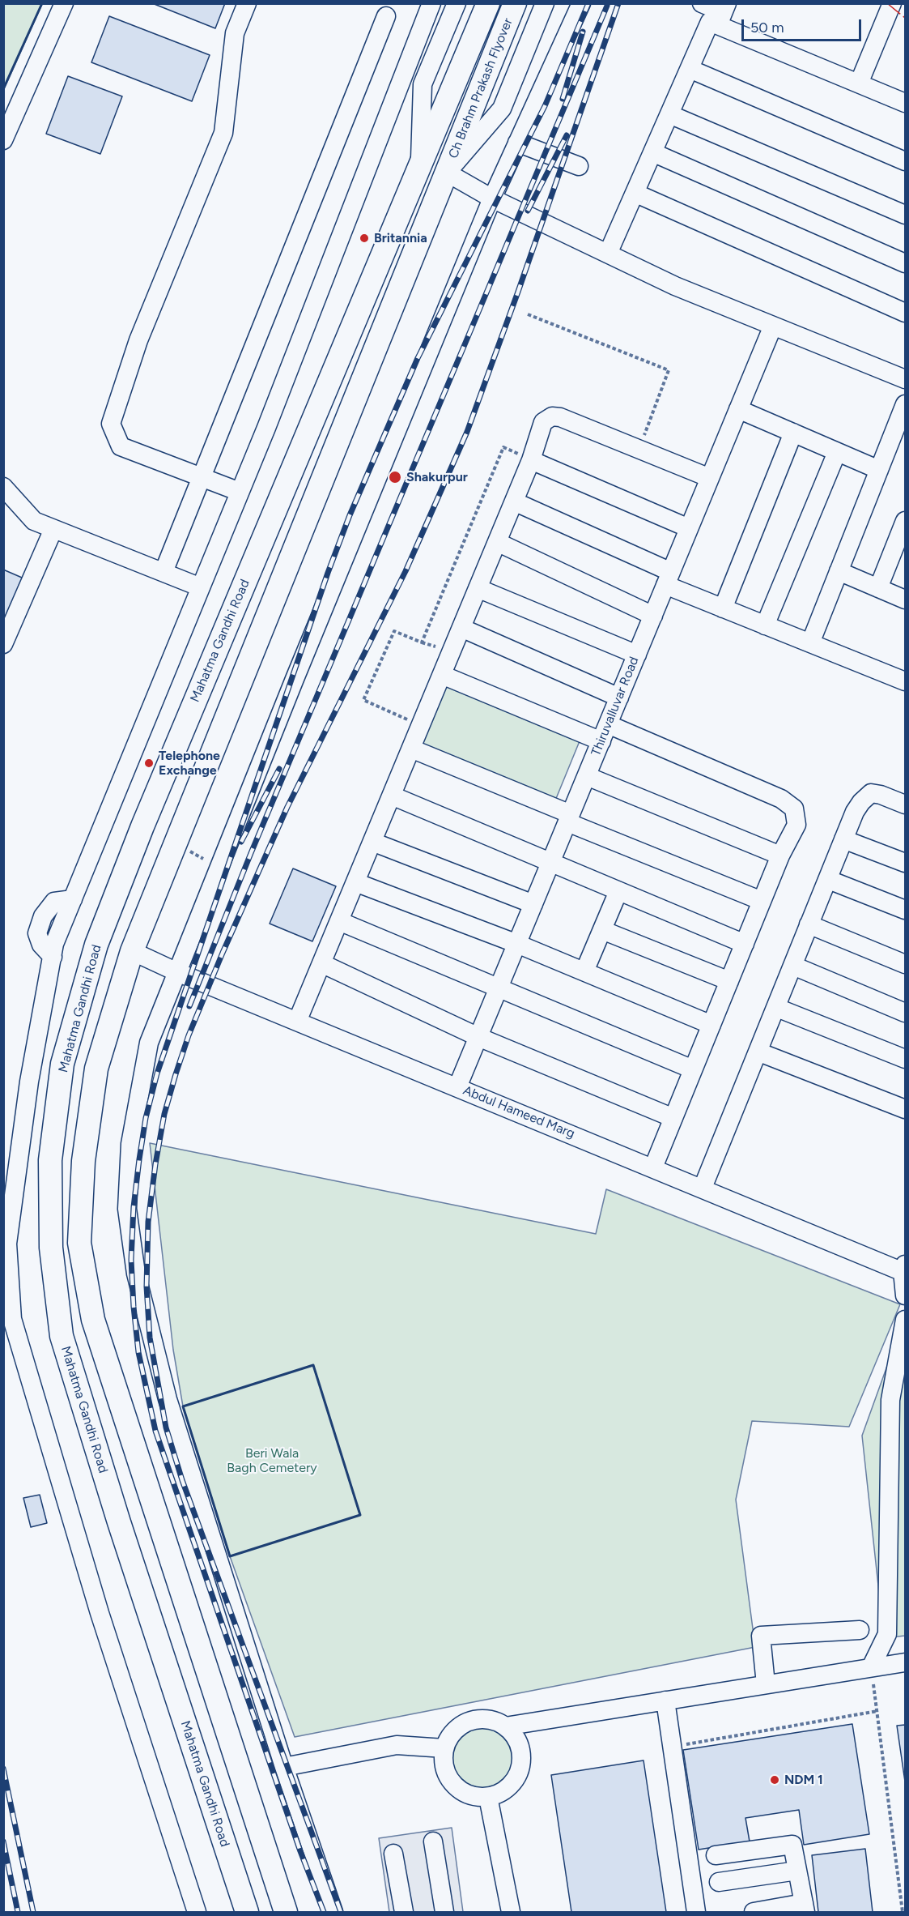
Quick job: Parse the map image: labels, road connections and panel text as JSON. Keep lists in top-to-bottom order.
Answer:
{
  "streets": {
    "main road": ["Ch Brahm Prakash Flyover", "Mahatma Gandhi Road"],
    "street": ["Thiruvalluvar Road", "Abdul Hameed Marg"]
  },
  "crossings": [
    ["Ch Brahm Prakash Flyover", "Mahatma Gandhi Road"],
    ["Thiruvalluvar Road", "Abdul Hameed Marg"]
  ],
  "parks": ["Beri Wala Bagh Cemetery"],
  "places": [
    "Britannia",
    "Shakurpur",
    "Telephone Exchange",
    "NDM 1"
  ],
  "scale_bar": "50 m"
}
